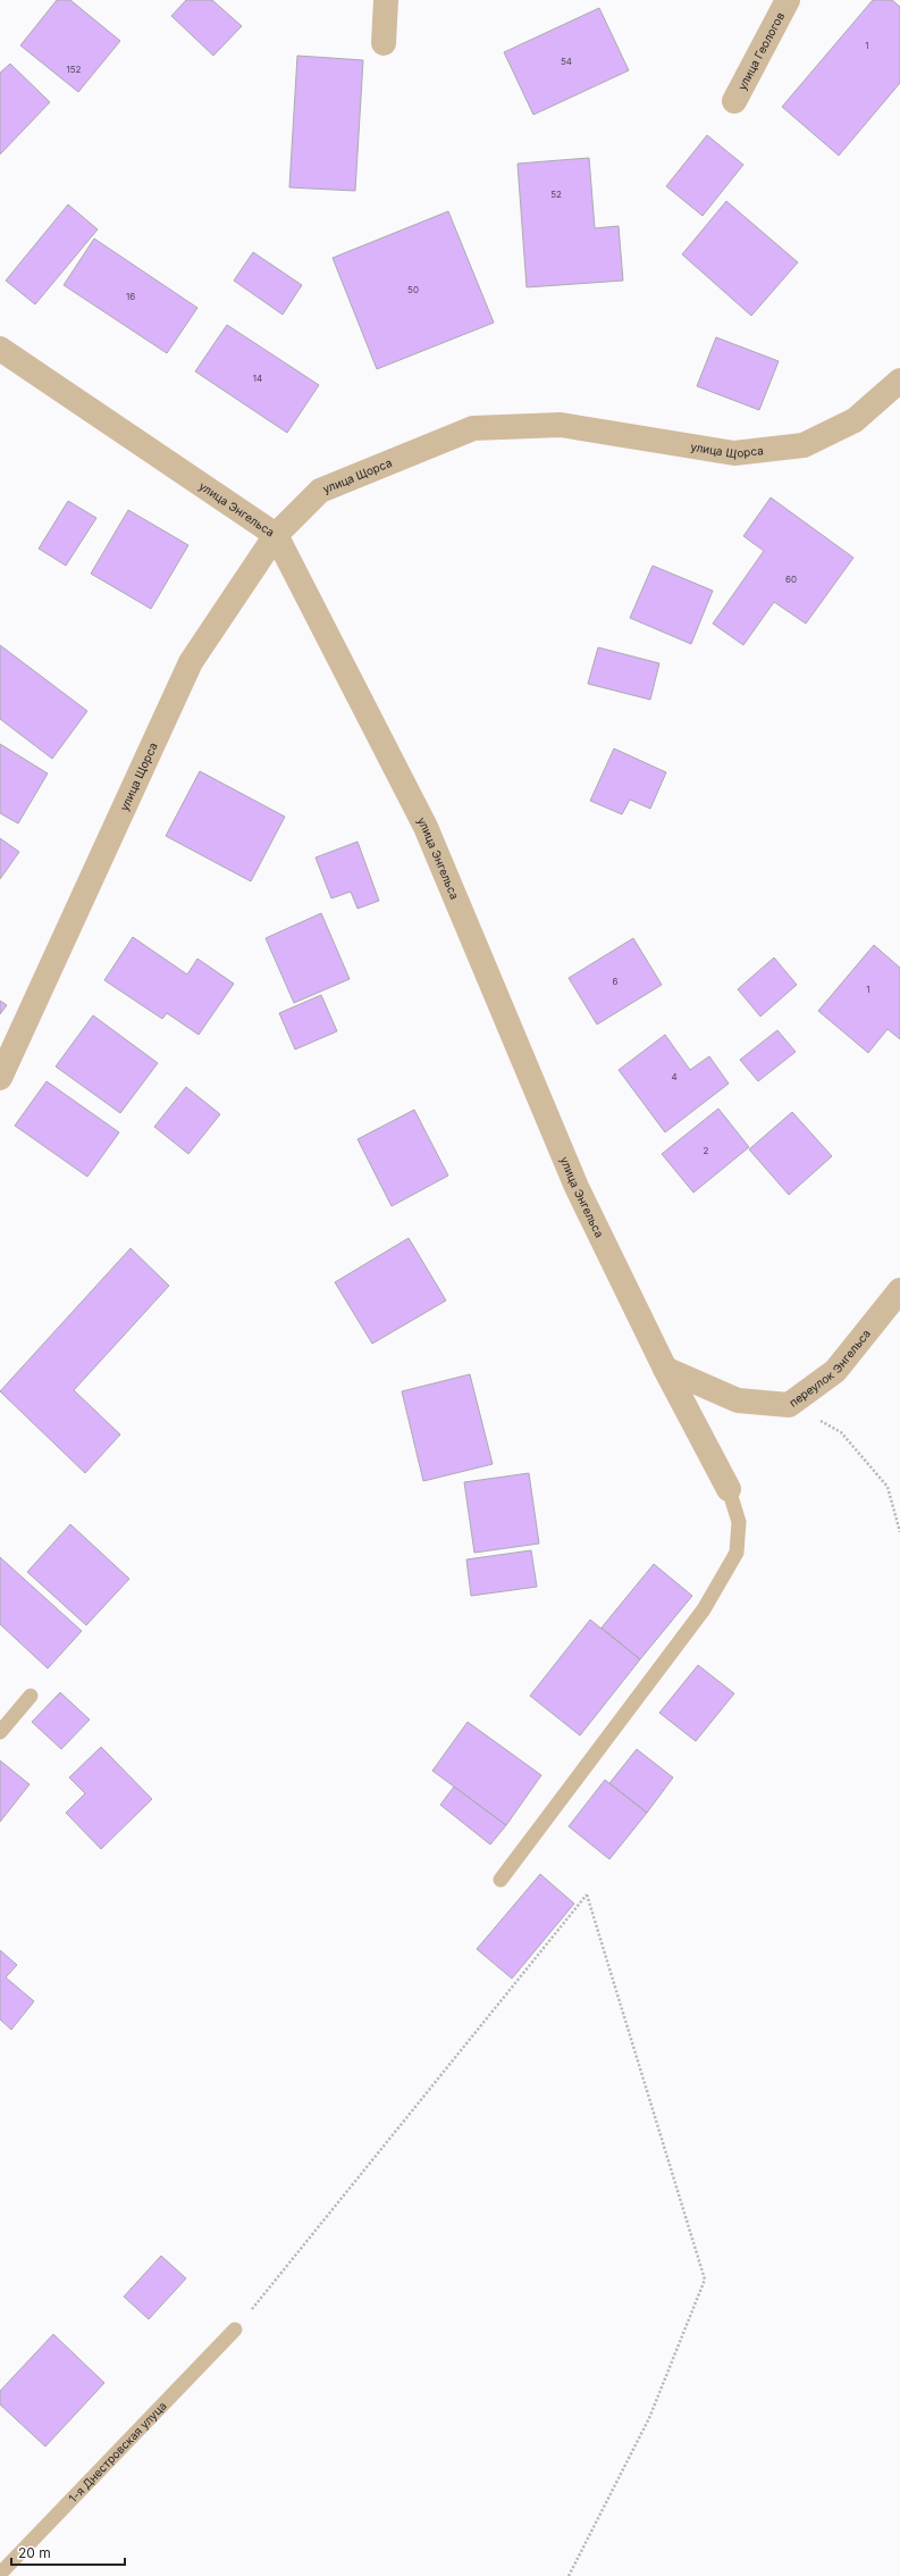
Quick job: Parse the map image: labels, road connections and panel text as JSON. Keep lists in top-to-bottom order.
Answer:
{
  "streets": {
    "street": [
      "улица Геологов",
      "улица Щорса",
      "улица Энгельса",
      "переулок Энгельса"
    ],
    "lane": ["1-я Днестровская улуца"]
  },
  "crossings": [
    ["улица Щорса", "улица Энгельса"],
    ["улица Энгельса", "переулок Энгельса"]
  ],
  "house_numbers": [
    "1",
    "54",
    "152",
    "52",
    "50",
    "16",
    "14",
    "60",
    "6",
    "1",
    "4",
    "2"
  ],
  "scale_bar": "20 m"
}
